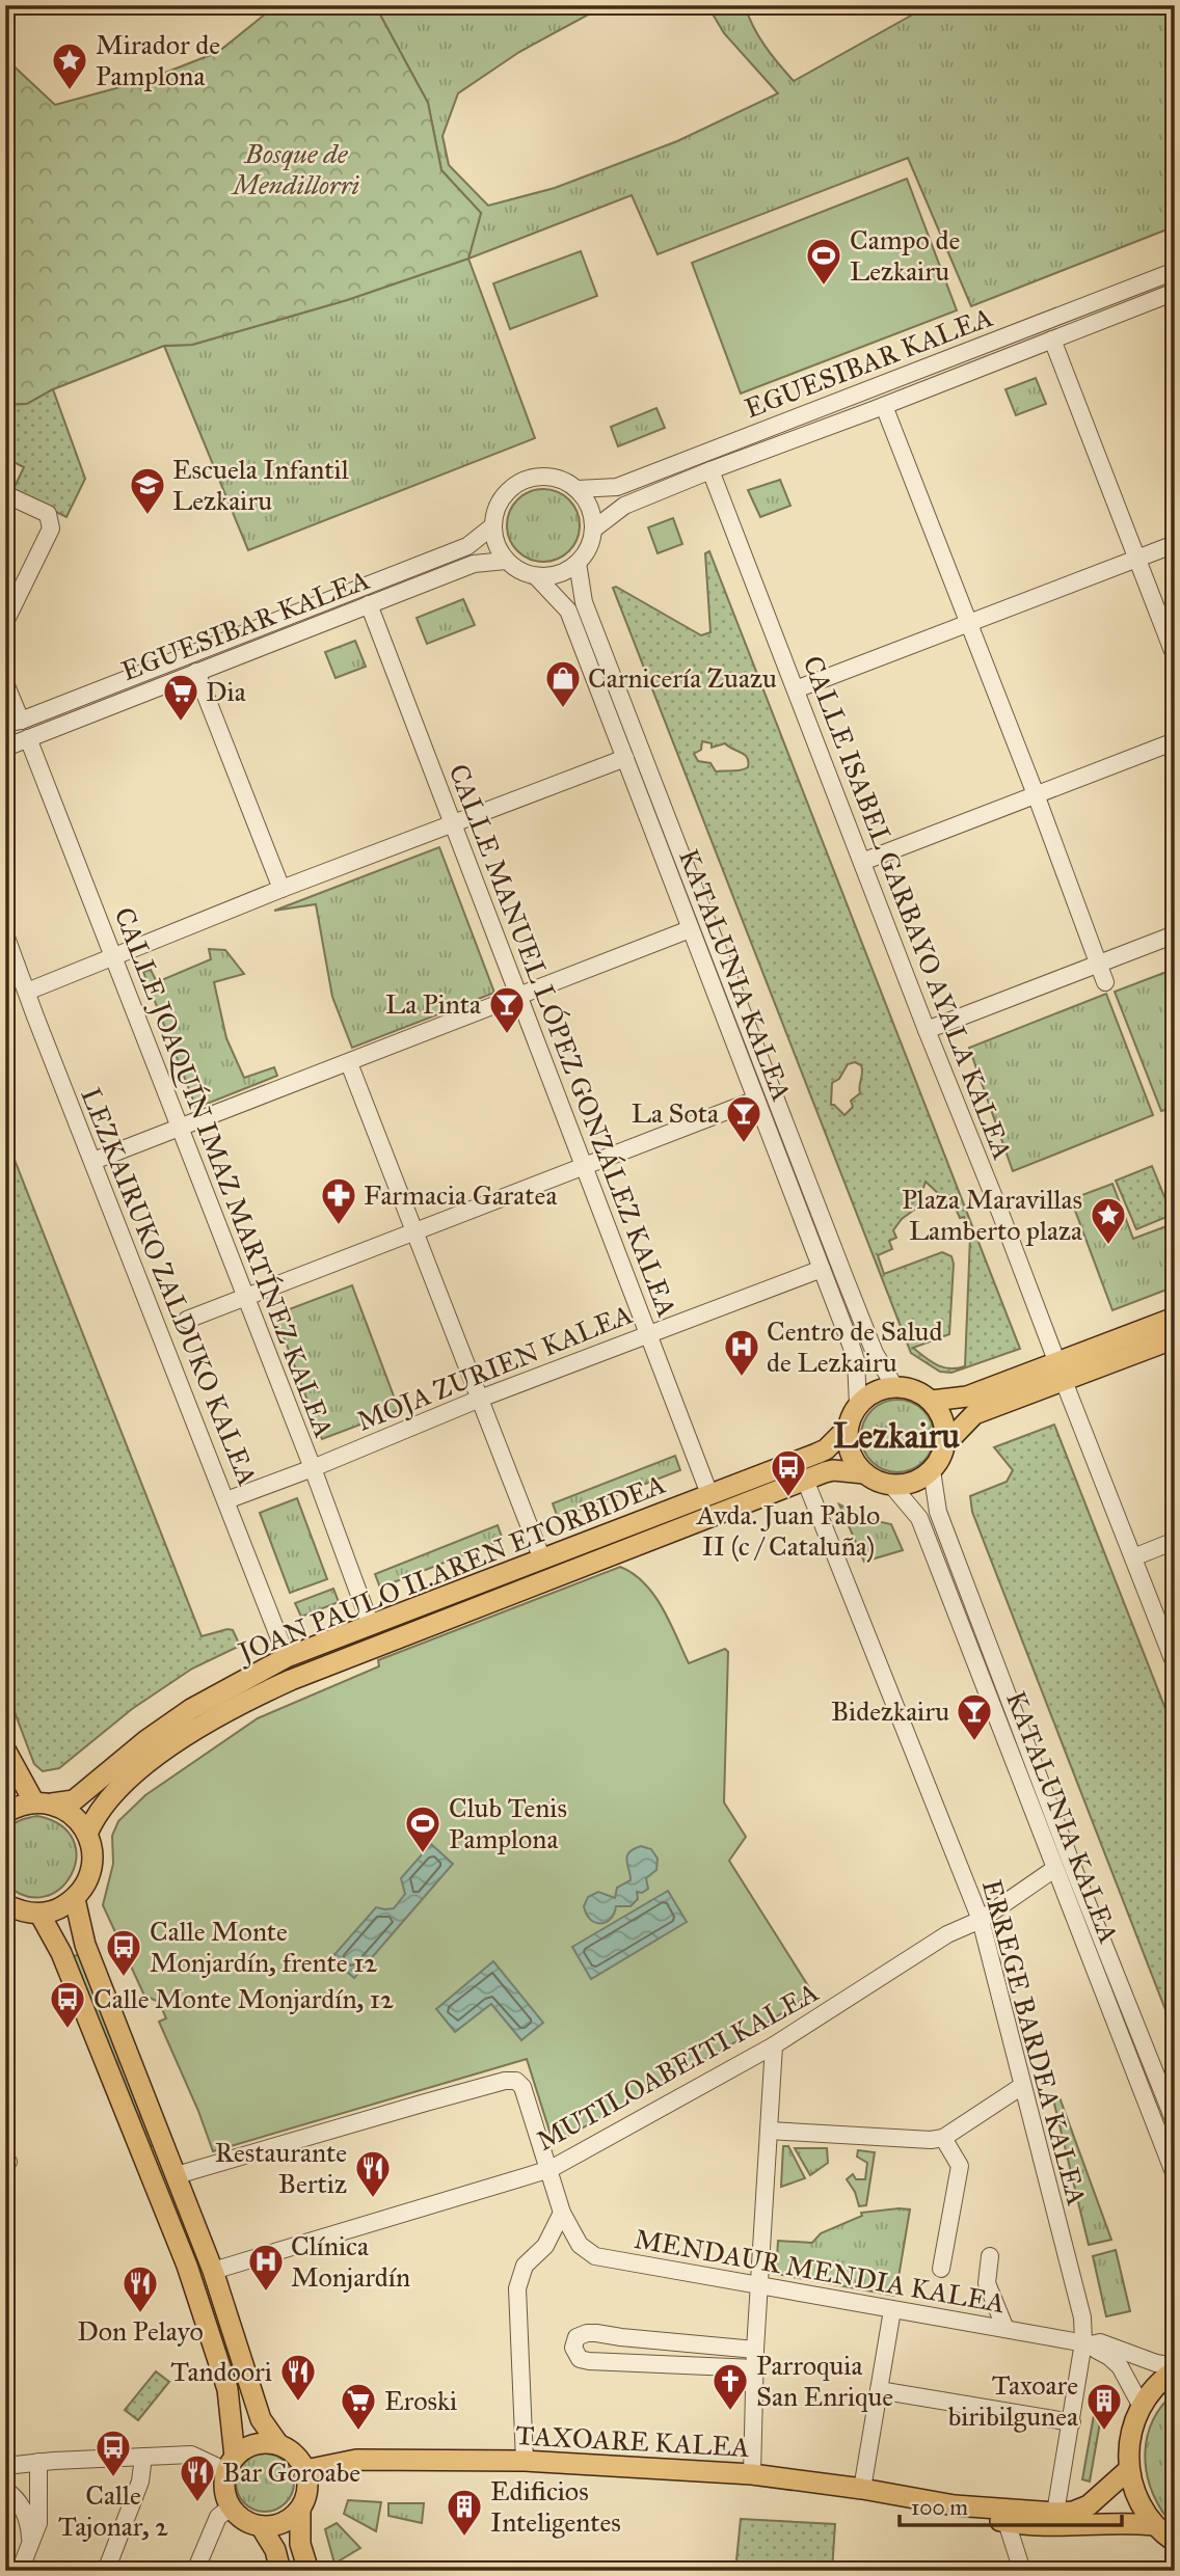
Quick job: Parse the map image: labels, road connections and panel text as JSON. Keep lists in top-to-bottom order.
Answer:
{
  "streets": {
    "main road": ["JOAN PAULO II.AREN ETORBIDEA", "TAXOARE KALEA"],
    "street": [
      "EGUESIBAR KALEA",
      "CALLE ISABEL GARBAYO AYALA KALEA",
      "KATALUNIA KALEA",
      "CALLE MANUEL LÓPEZ GONZÁLEZ KALEA",
      "CALLE JOAQUÍN IMAZ MARTÍNEZ KALEA",
      "LEZKAIRUKO ZALDUKO KALEA",
      "MOJA ZURIEN KALEA",
      "ERREGE BARDEA KALEA",
      "MUTILOABEITI KALEA",
      "MENDAUR MENDIA KALEA"
    ]
  },
  "crossings": [
    ["EGUESIBAR KALEA", "CALLE ISABEL GARBAYO AYALA KALEA"],
    ["EGUESIBAR KALEA", "KATALUNIA KALEA"],
    ["EGUESIBAR KALEA", "CALLE MANUEL LÓPEZ GONZÁLEZ KALEA"],
    ["EGUESIBAR KALEA", "CALLE JOAQUÍN IMAZ MARTÍNEZ KALEA"],
    ["KATALUNIA KALEA", "MOJA ZURIEN KALEA"],
    ["KATALUNIA KALEA", "JOAN PAULO II.AREN ETORBIDEA"],
    ["KATALUNIA KALEA", "MUTILOABEITI KALEA"],
    ["CALLE MANUEL LÓPEZ GONZÁLEZ KALEA", "MOJA ZURIEN KALEA"],
    ["CALLE MANUEL LÓPEZ GONZÁLEZ KALEA", "JOAN PAULO II.AREN ETORBIDEA"],
    ["CALLE JOAQUÍN IMAZ MARTÍNEZ KALEA", "MOJA ZURIEN KALEA"],
    ["CALLE JOAQUÍN IMAZ MARTÍNEZ KALEA", "JOAN PAULO II.AREN ETORBIDEA"],
    ["LEZKAIRUKO ZALDUKO KALEA", "MOJA ZURIEN KALEA"],
    ["LEZKAIRUKO ZALDUKO KALEA", "JOAN PAULO II.AREN ETORBIDEA"],
    ["JOAN PAULO II.AREN ETORBIDEA", "ERREGE BARDEA KALEA"],
    ["ERREGE BARDEA KALEA", "MUTILOABEITI KALEA"],
    ["ERREGE BARDEA KALEA", "MENDAUR MENDIA KALEA"],
    ["ERREGE BARDEA KALEA", "TAXOARE KALEA"]
  ],
  "districts": ["Lezkairu"],
  "parks": ["Bosque de Mendillorri"],
  "places": {
    "place": ["Mirador de Pamplona", "Plaza Maravillas Lamberto plaza"],
    "sports": ["Campo de Lezkairu", "Club Tenis Pamplona"],
    "school or university": ["Escuela Infantil Lezkairu"],
    "shop": ["Carnicería Zuazu"],
    "supermarket": ["Dia", "Eroski"],
    "bar": ["La Pinta", "La Sota", "Bidezkairu"],
    "pharmacy": ["Farmacia Garatea"],
    "hospital": ["Centro de Salud de Lezkairu", "Clínica Monjardín"],
    "bus stop": [
      "Avda. Juan Pablo II (c / Cataluña)",
      "Calle Monte Monjardín, frente 12",
      "Calle Monte Monjardín, 12",
      "Calle Tajonar, 2"
    ],
    "restaurant": [
      "Restaurante Bertiz",
      "Don Pelayo",
      "Tandoori",
      "Bar Goroabe"
    ],
    "church": ["Parroquia San Enrique"],
    "building": ["Taxoare biribilgunea", "Edificios Inteligentes"]
  },
  "scale_bar": "100 m"
}
